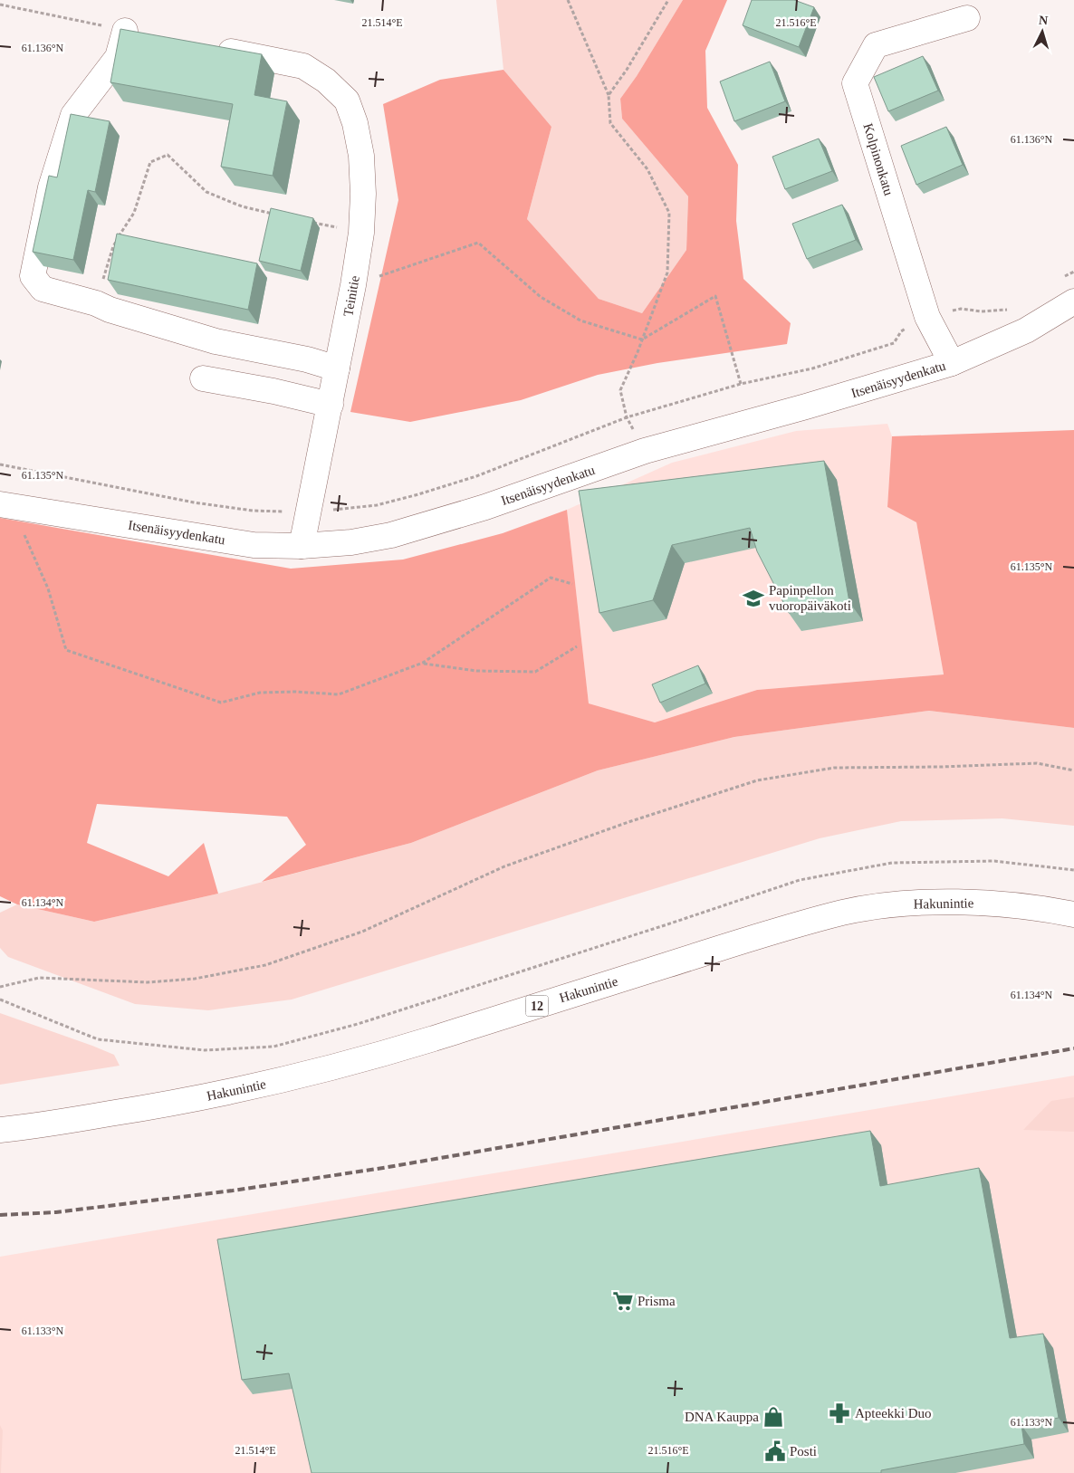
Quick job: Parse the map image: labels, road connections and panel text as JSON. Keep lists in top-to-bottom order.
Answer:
{
  "streets": {
    "main road": [
      "Kolpinonkatu",
      "Teinitie",
      "Itsenäisyydenkatu",
      "Hakunintie",
      "12"
    ]
  },
  "crossings": [
    ["Kolpinonkatu", "Itsenäisyydenkatu"],
    ["Teinitie", "Itsenäisyydenkatu"]
  ],
  "places": {
    "school or university": ["Papinpellon vuoropäiväkoti"],
    "supermarket": ["Prisma"],
    "pharmacy": ["Apteekki Duo"],
    "shop": ["DNA Kauppa"],
    "public building": ["Posti"]
  },
  "north": "top",
  "coordinates": [
    "21.514°E",
    "21.516°E",
    "61.136°N",
    "61.135°N",
    "61.134°N",
    "61.133°N"
  ]
}
